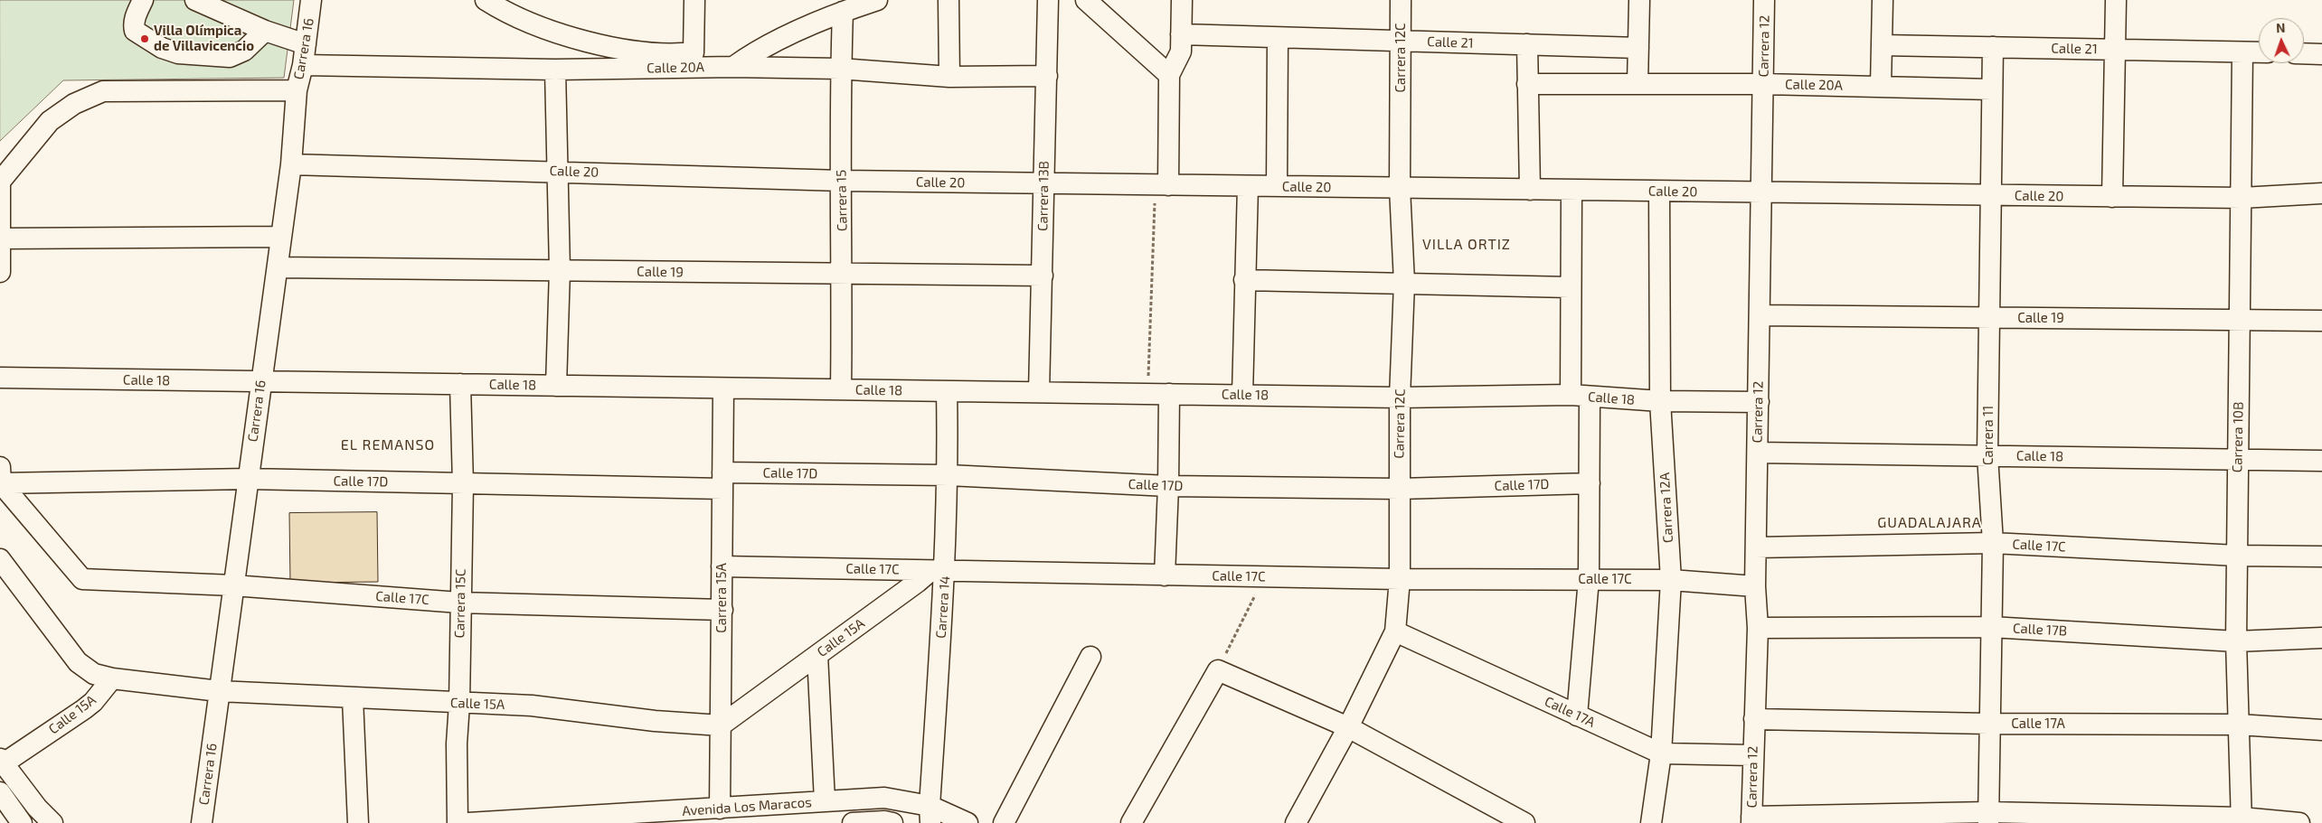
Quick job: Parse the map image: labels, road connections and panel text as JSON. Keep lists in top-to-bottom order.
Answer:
{
  "streets": {
    "street": [
      "Calle 21",
      "Carrera 12",
      "Carrera 16",
      "Carrera 12C",
      "Calle 20A",
      "Calle 20",
      "Carrera 13B",
      "Carrera 15",
      "Calle 19",
      "Calle 18",
      "Carrera 11",
      "Carrera 10B",
      "Calle 17D",
      "Carrera 12A",
      "Calle 17C",
      "Carrera 15A",
      "Carrera 15C",
      "Carrera 14",
      "Calle 17B",
      "Calle 15A",
      "Calle 17A",
      "Avenida Los Maracos"
    ]
  },
  "crossings": [
    ["Calle 21", "Carrera 12C"],
    ["Calle 21", "Carrera 11"],
    ["Calle 21", "Carrera 10B"],
    ["Carrera 12", "Calle 20A"],
    ["Carrera 12", "Calle 20"],
    ["Carrera 12", "Calle 19"],
    ["Carrera 12", "Calle 18"],
    ["Carrera 12", "Calle 17C"],
    ["Carrera 12", "Calle 17B"],
    ["Carrera 12", "Calle 17A"],
    ["Carrera 16", "Calle 20A"],
    ["Carrera 16", "Calle 20"],
    ["Carrera 16", "Calle 19"],
    ["Carrera 16", "Calle 18"],
    ["Carrera 16", "Calle 17D"],
    ["Carrera 16", "Calle 17C"],
    ["Carrera 16", "Calle 15A"],
    ["Carrera 12C", "Calle 20"],
    ["Carrera 12C", "Calle 18"],
    ["Carrera 12C", "Calle 17D"],
    ["Carrera 12C", "Calle 17C"],
    ["Carrera 12C", "Calle 17A"],
    ["Calle 20A", "Carrera 13B"],
    ["Calle 20A", "Carrera 15"],
    ["Calle 20A", "Carrera 11"],
    ["Calle 20", "Carrera 13B"],
    ["Calle 20", "Carrera 15"],
    ["Calle 20", "Carrera 11"],
    ["Calle 20", "Carrera 10B"],
    ["Calle 20", "Carrera 12A"],
    ["Carrera 13B", "Calle 19"],
    ["Carrera 13B", "Calle 18"],
    ["Carrera 15", "Calle 19"],
    ["Carrera 15", "Calle 18"],
    ["Calle 19", "Carrera 11"],
    ["Calle 19", "Carrera 10B"],
    ["Calle 18", "Carrera 11"],
    ["Calle 18", "Carrera 10B"],
    ["Calle 18", "Carrera 12A"],
    ["Calle 18", "Carrera 15A"],
    ["Calle 18", "Carrera 15C"],
    ["Calle 18", "Carrera 14"],
    ["Carrera 11", "Calle 17C"],
    ["Carrera 11", "Calle 17B"],
    ["Carrera 11", "Calle 17A"],
    ["Carrera 10B", "Calle 17C"],
    ["Carrera 10B", "Calle 17B"],
    ["Carrera 10B", "Calle 17A"],
    ["Calle 17D", "Calle 17C"],
    ["Calle 17D", "Carrera 15A"],
    ["Calle 17D", "Carrera 15C"],
    ["Calle 17D", "Carrera 14"],
    ["Carrera 12A", "Calle 17C"],
    ["Carrera 12A", "Calle 17A"],
    ["Calle 17C", "Carrera 15A"],
    ["Calle 17C", "Carrera 15C"],
    ["Calle 17C", "Carrera 14"],
    ["Calle 17C", "Calle 15A"],
    ["Carrera 15A", "Calle 15A"],
    ["Carrera 15A", "Avenida Los Maracos"],
    ["Carrera 15C", "Calle 15A"],
    ["Carrera 14", "Calle 15A"],
    ["Carrera 14", "Avenida Los Maracos"]
  ],
  "districts": ["VILLA ORTIZ", "EL REMANSO", "GUADALAJARA"],
  "places": ["Villa Olímpica de Villavicencio"],
  "north": "top"
}
